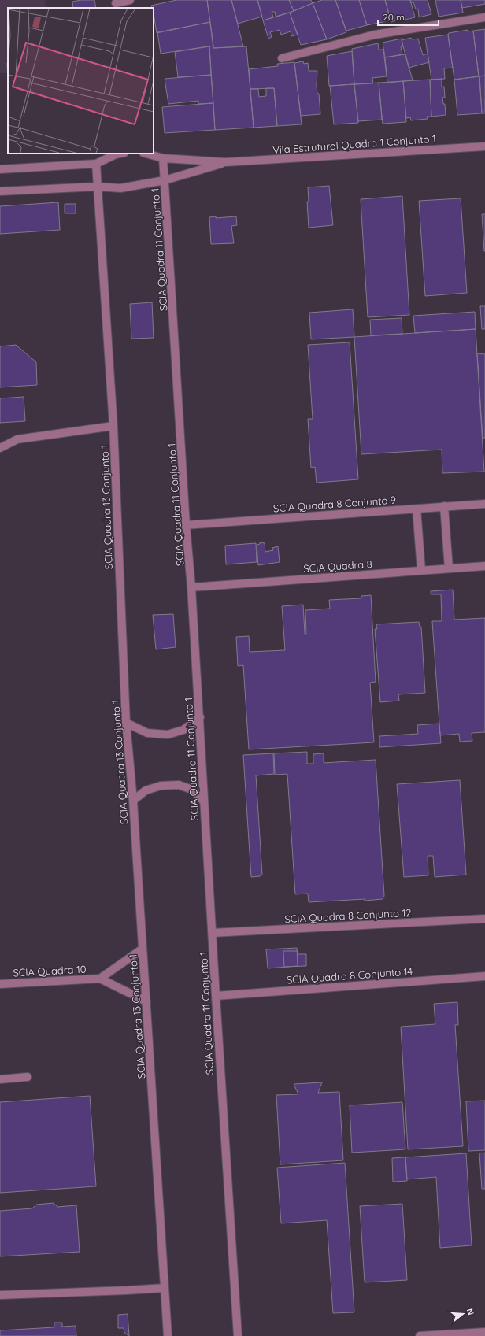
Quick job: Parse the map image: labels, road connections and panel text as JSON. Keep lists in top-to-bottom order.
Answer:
{
  "streets": {
    "street": [
      "Vila Estrutural Quadra 1 Conjunto 1",
      "SCIA Quadra 11 Conjunto 1",
      "SCIA Quadra 8 Conjunto 9",
      "SCIA Quadra 13 Conjunto 1",
      "SCIA Quadra 8",
      "SCIA Quadra 8 Conjunto 12",
      "SCIA Quadra 10",
      "SCIA Quadra 8 Conjunto 14"
    ]
  },
  "crossings": [
    ["SCIA Quadra 11 Conjunto 1", "SCIA Quadra 8 Conjunto 9"],
    ["SCIA Quadra 11 Conjunto 1", "SCIA Quadra 8"],
    ["SCIA Quadra 11 Conjunto 1", "SCIA Quadra 8 Conjunto 12"],
    ["SCIA Quadra 11 Conjunto 1", "SCIA Quadra 8 Conjunto 14"],
    ["SCIA Quadra 13 Conjunto 1", "SCIA Quadra 10"]
  ],
  "scale_bar": "20 m",
  "north": "right"
}
